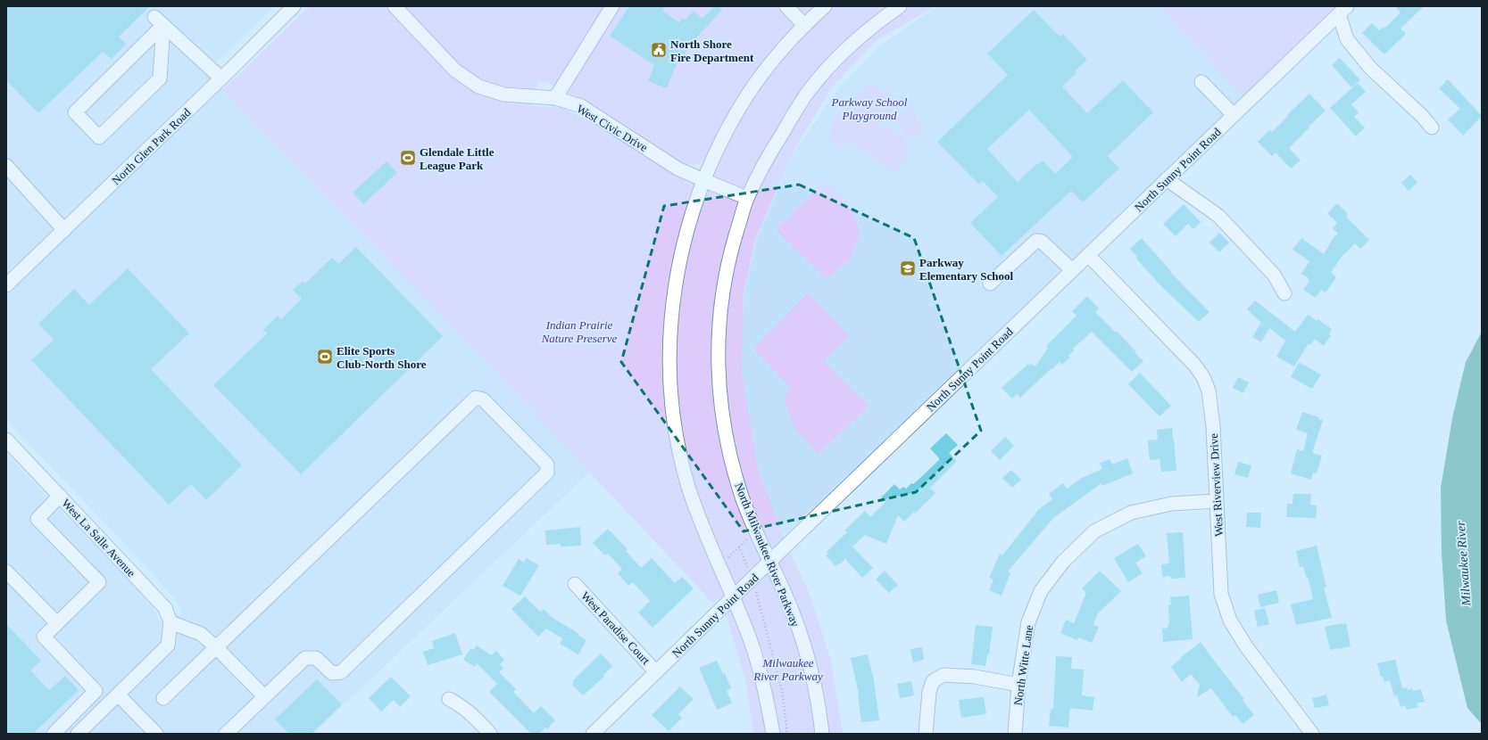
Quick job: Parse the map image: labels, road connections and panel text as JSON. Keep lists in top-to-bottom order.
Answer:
{
  "streets": {
    "street": [
      "West Civic Drive",
      "North Glen Park Road",
      "North Sunny Point Road",
      "West Riverview Drive",
      "West La Salle Avenue",
      "North Milwaukee River Parkway",
      "West Paradise Court",
      "North Witte Lane"
    ]
  },
  "crossings": [
    ["West Civic Drive", "North Milwaukee River Parkway"],
    ["North Sunny Point Road", "West Riverview Drive"],
    ["North Sunny Point Road", "North Milwaukee River Parkway"],
    ["North Sunny Point Road", "West Paradise Court"],
    ["West Riverview Drive", "North Witte Lane"]
  ],
  "water": ["Milwaukee River"],
  "parks": ["Parkway School Playground", "Indian Prairie Nature Preserve", "Milwaukee River Parkway"],
  "places": {
    "public building": ["North Shore Fire Department"],
    "sports": ["Glendale Little League Park", "Elite Sports Club-North Shore"],
    "school or university": ["Parkway Elementary School"]
  }
}
